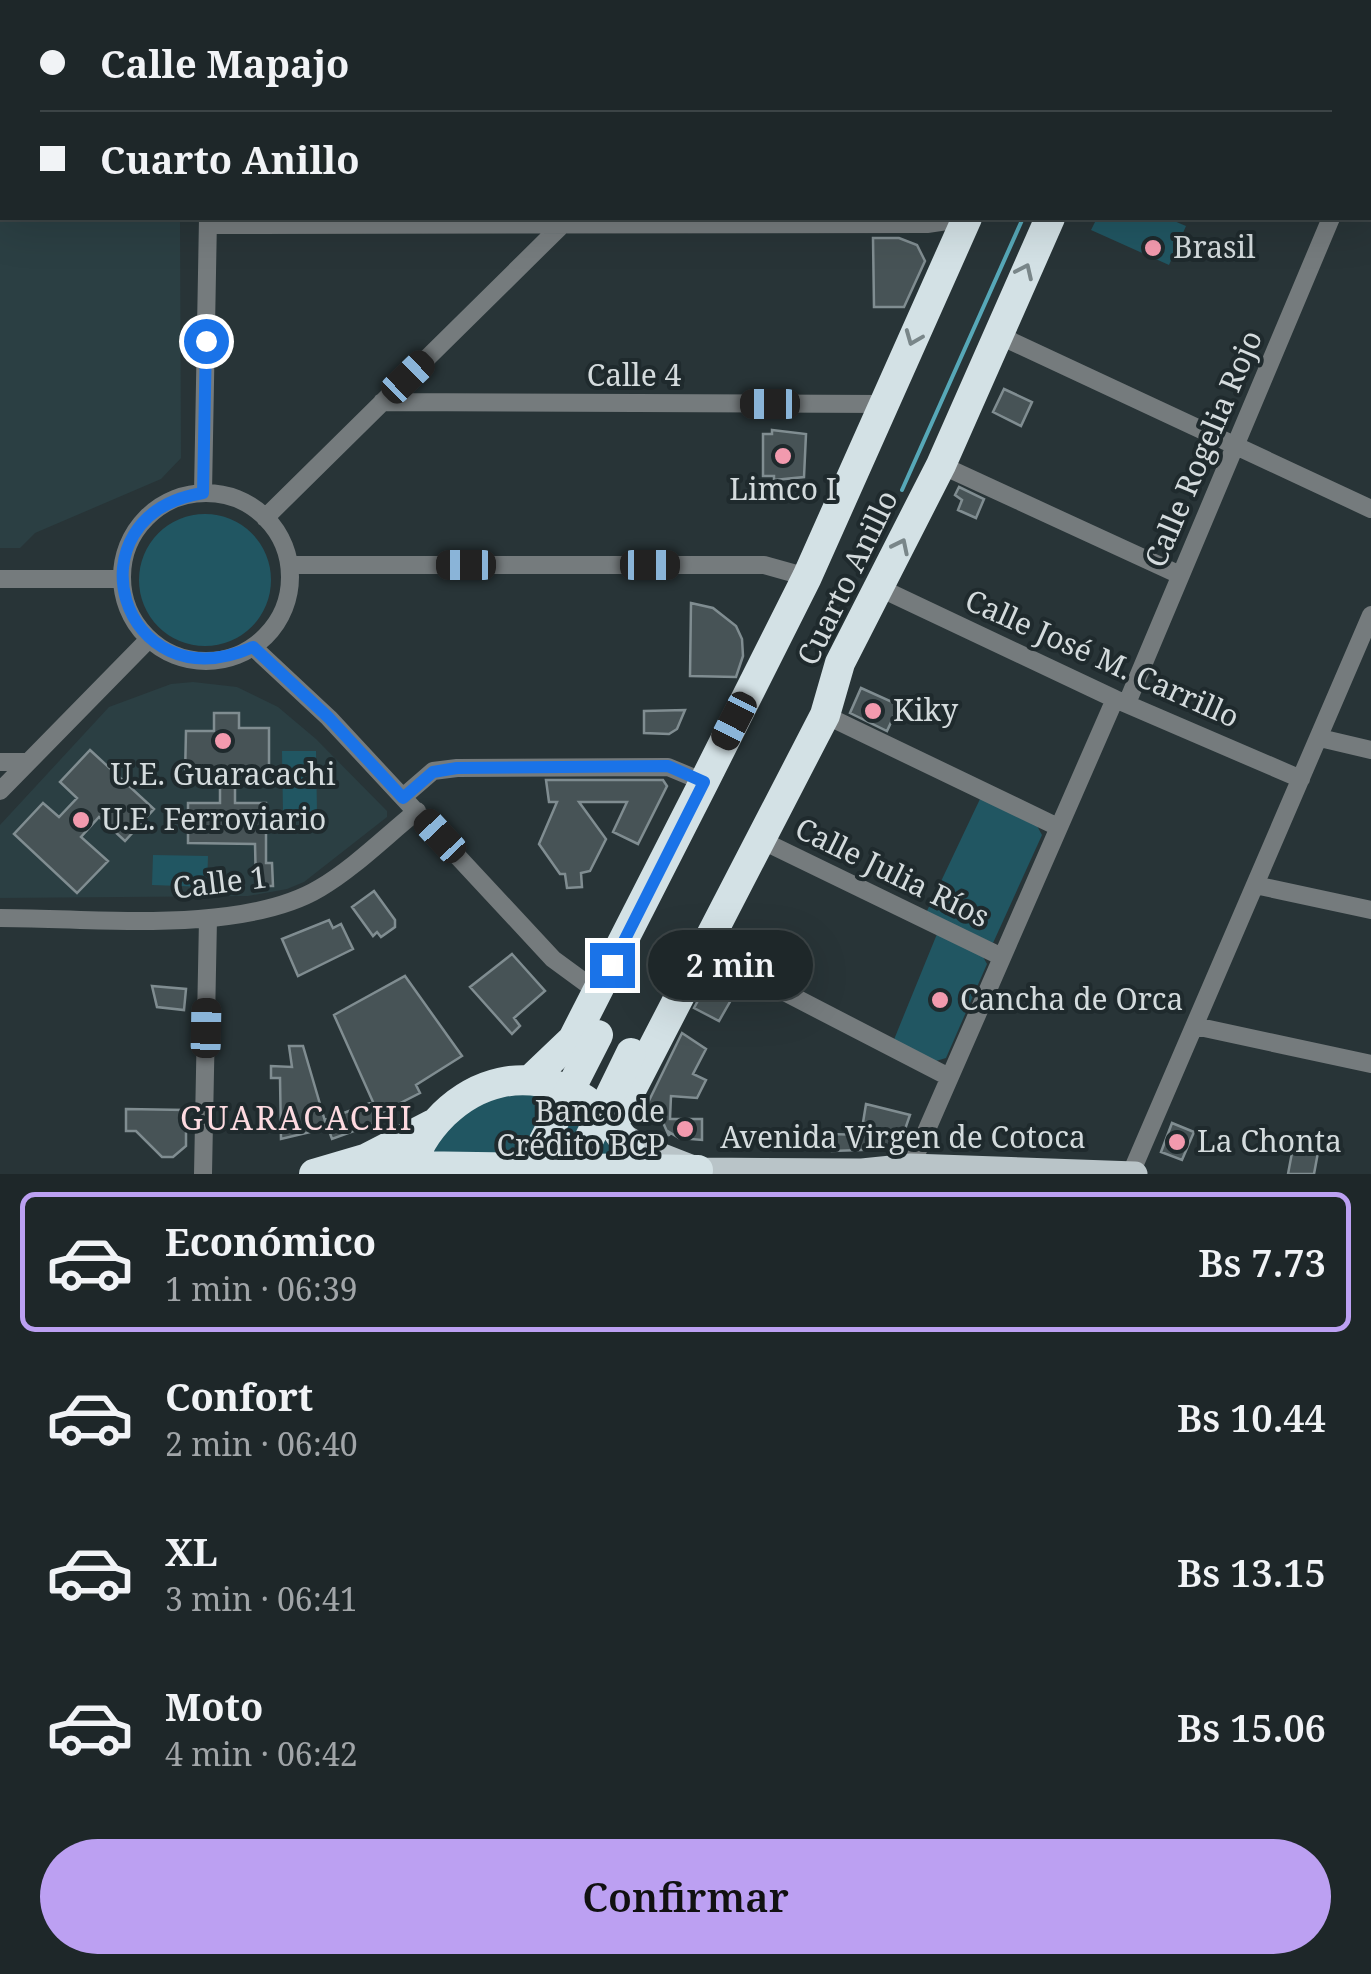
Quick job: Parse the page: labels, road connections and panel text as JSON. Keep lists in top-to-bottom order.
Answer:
{
  "streets": {
    "highway": ["Cuarto Anillo"],
    "main road": ["Avenida Virgen de Cotoca"],
    "street": [
      "Calle 4",
      "Calle Rogelia Rojo",
      "Calle José M. Carrillo",
      "Calle Julia Ríos",
      "Calle 1"
    ]
  },
  "crossings": [
    ["Calle 4", "Cuarto Anillo"],
    ["Calle Rogelia Rojo", "Calle José M. Carrillo"],
    ["Calle Rogelia Rojo", "Calle Julia Ríos"],
    ["Calle Rogelia Rojo", "Avenida Virgen de Cotoca"],
    ["Cuarto Anillo", "Calle José M. Carrillo"],
    ["Cuarto Anillo", "Calle Julia Ríos"],
    ["Cuarto Anillo", "Avenida Virgen de Cotoca"]
  ],
  "districts": ["GUARACACHI"],
  "places": [
    "Brasil",
    "Limco I",
    "Kiky",
    "U.E. Guaracachi",
    "U.E. Ferroviario",
    "Cancha de Orca",
    "Banco de Crédito BCP",
    "La Chonta"
  ],
  "page": {
    "banner": ["Calle Mapajo", "Cuarto Anillo"],
    "bubble": "2 min",
    "list": [
      {
        "name": "Económico",
        "note": "1 min · 06:39",
        "value": "Bs 7.73"
      },
      {
        "name": "Confort",
        "note": "2 min · 06:40",
        "value": "Bs 10.44"
      },
      {
        "name": "XL",
        "note": "3 min · 06:41",
        "value": "Bs 13.15"
      },
      {
        "name": "Moto",
        "note": "4 min · 06:42",
        "value": "Bs 15.06"
      }
    ],
    "buttons": "Confirmar"
  }
}
